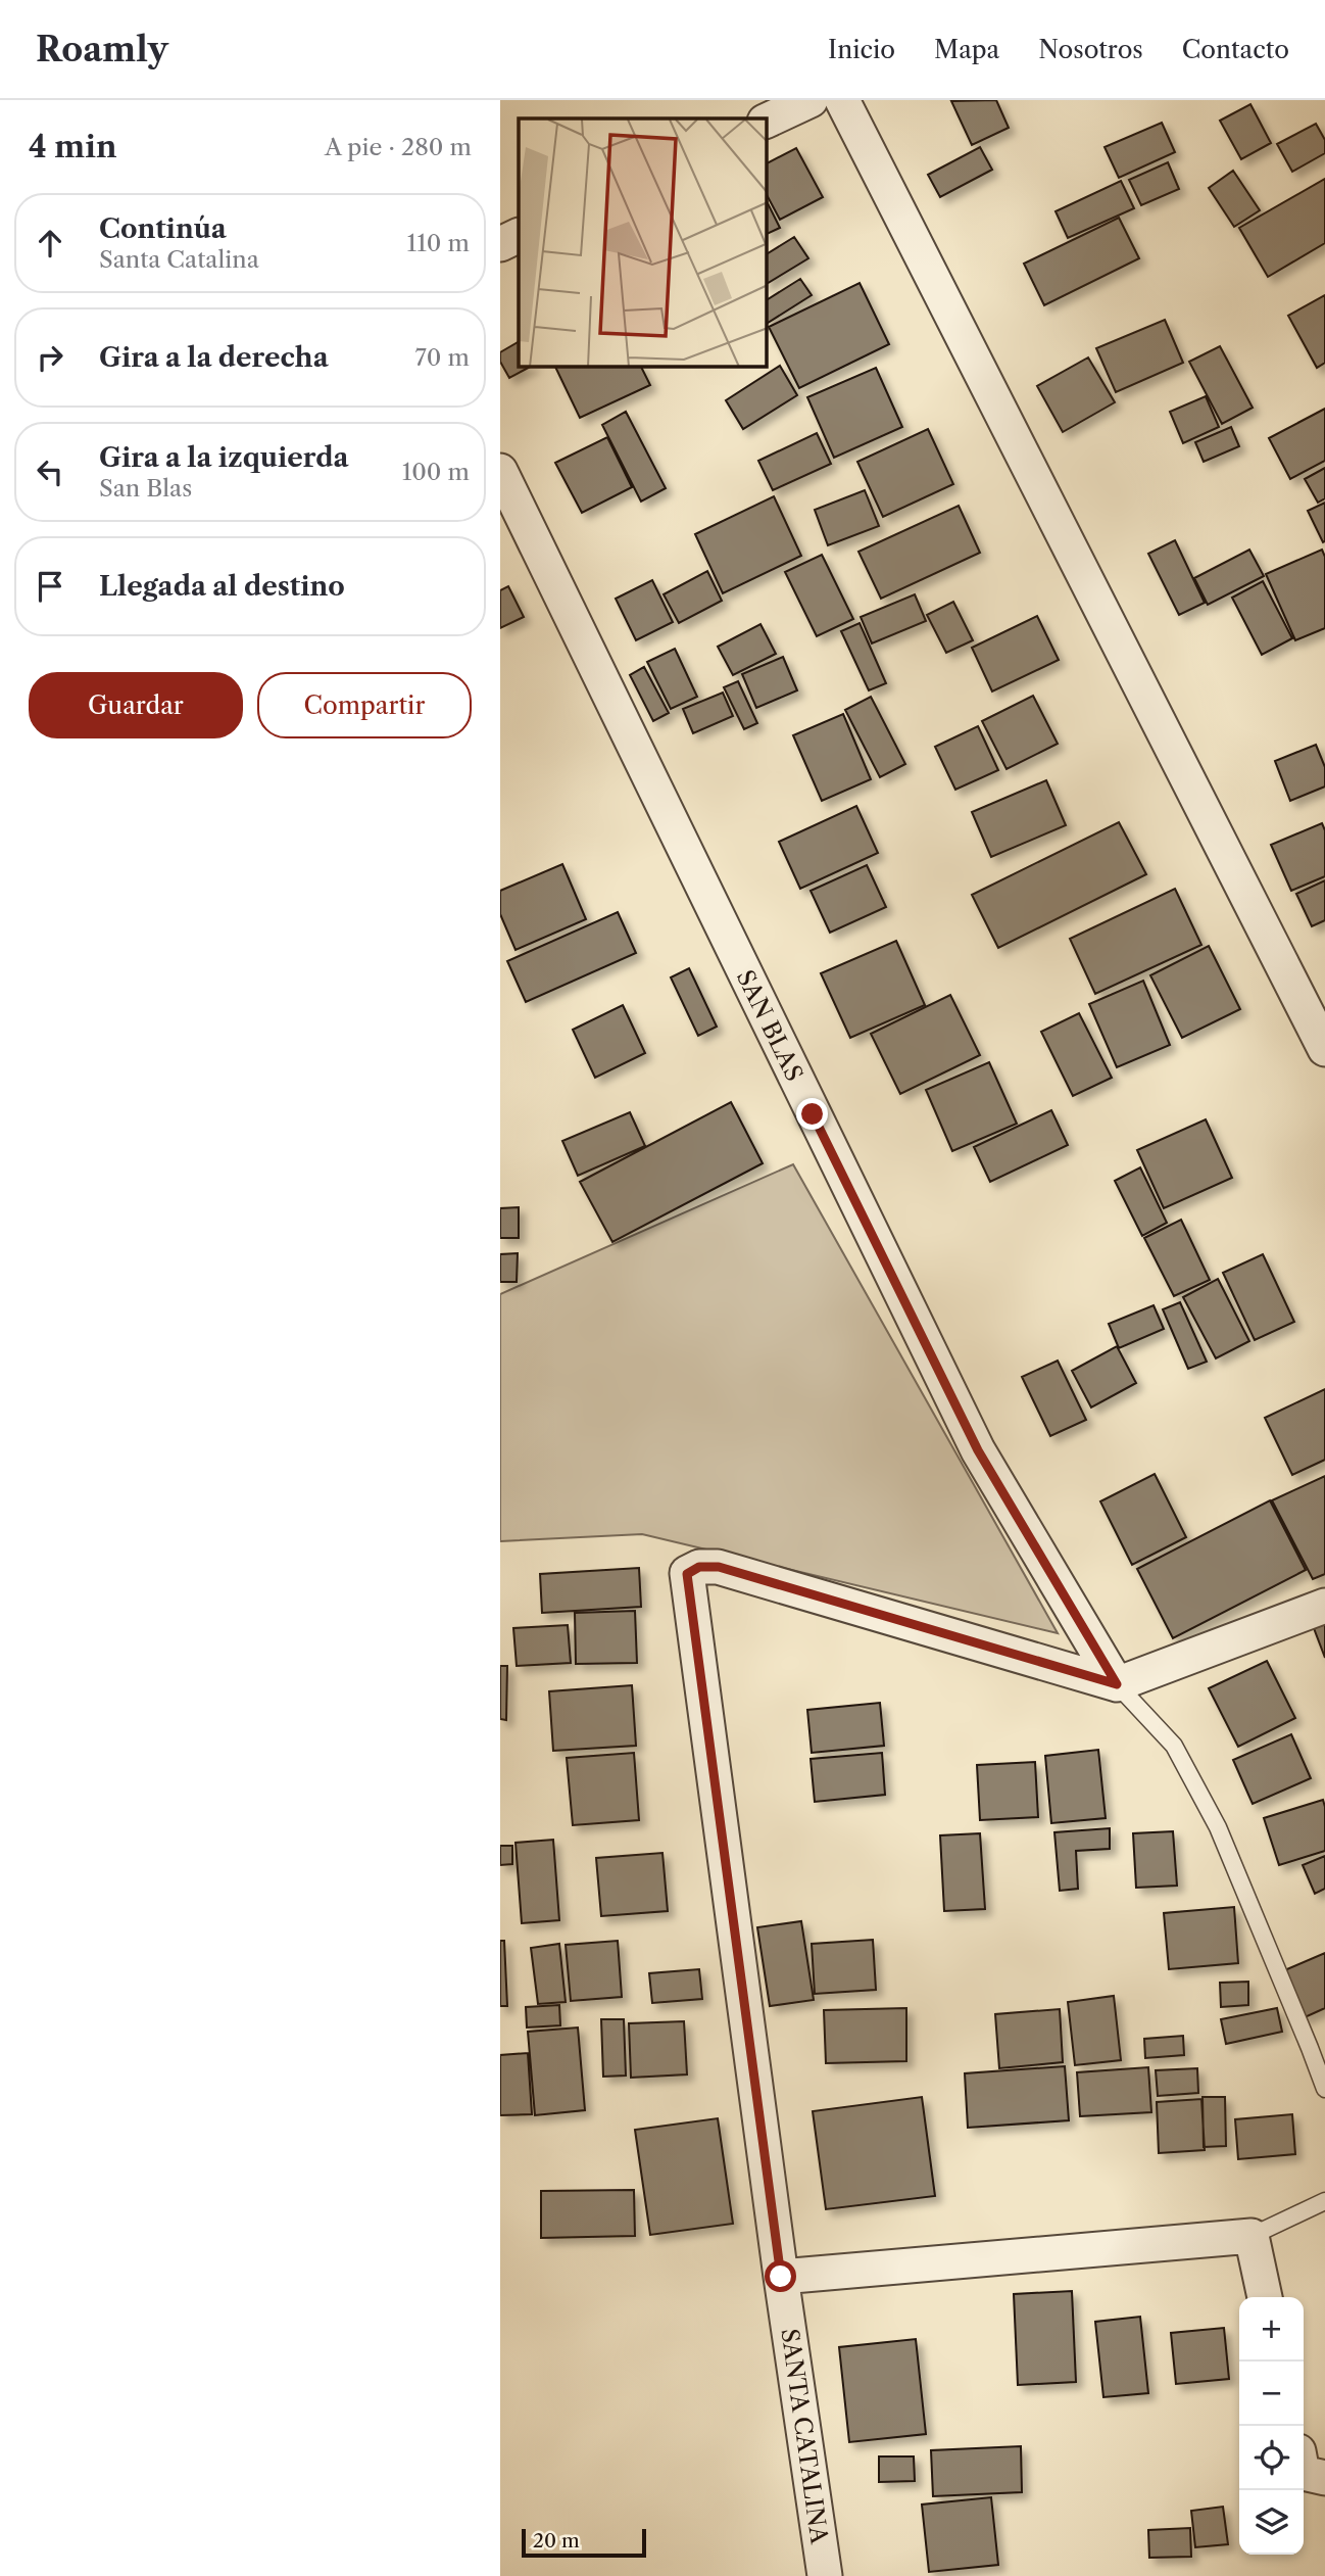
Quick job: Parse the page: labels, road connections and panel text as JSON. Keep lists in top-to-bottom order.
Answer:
{
  "streets": {
    "street": ["SAN BLAS", "SANTA CATALINA"]
  },
  "crossings": [
    ["SAN BLAS", "SANTA CATALINA"]
  ],
  "scale_bar": "20 m",
  "page": {
    "header": "Roamly",
    "nav": [
      "Inicio",
      "Mapa",
      "Nosotros",
      "Contacto"
    ],
    "heading": ["4 min", "A pie · 280 m"],
    "list": [
      ["Continúa", "Santa Catalina", "110 m"],
      ["Gira a la derecha", "70 m"],
      ["Gira a la izquierda", "San Blas", "100 m"],
      "Llegada al destino"
    ],
    "buttons": ["Guardar", "Compartir"],
    "map_buttons": ["+", "−"],
    "scale": "20 m"
  }
}
